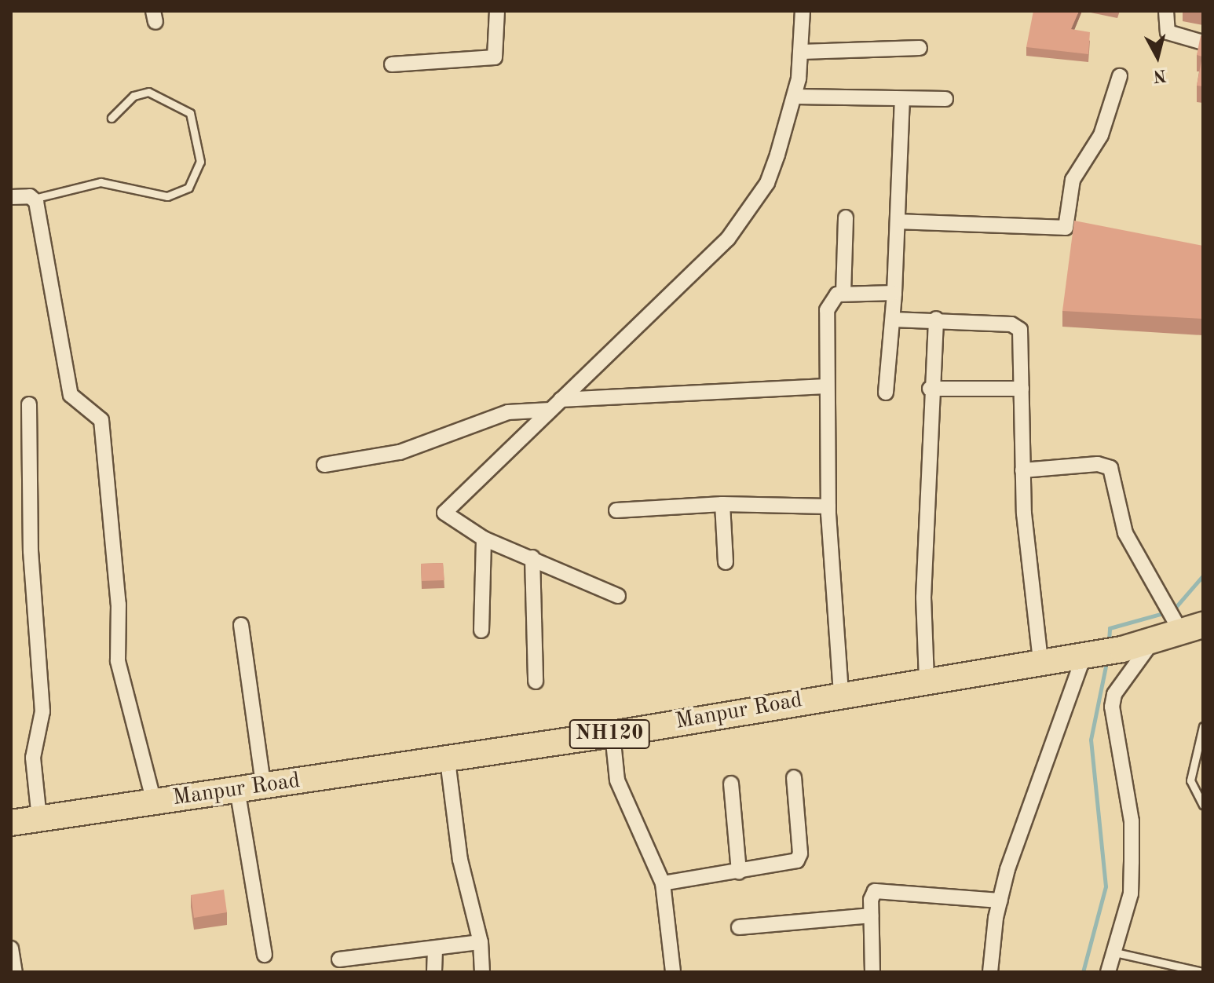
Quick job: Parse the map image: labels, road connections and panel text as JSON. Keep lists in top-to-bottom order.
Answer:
{
  "streets": {
    "highway": ["Manpur Road", "NH120"]
  },
  "north": "bottom"
}
